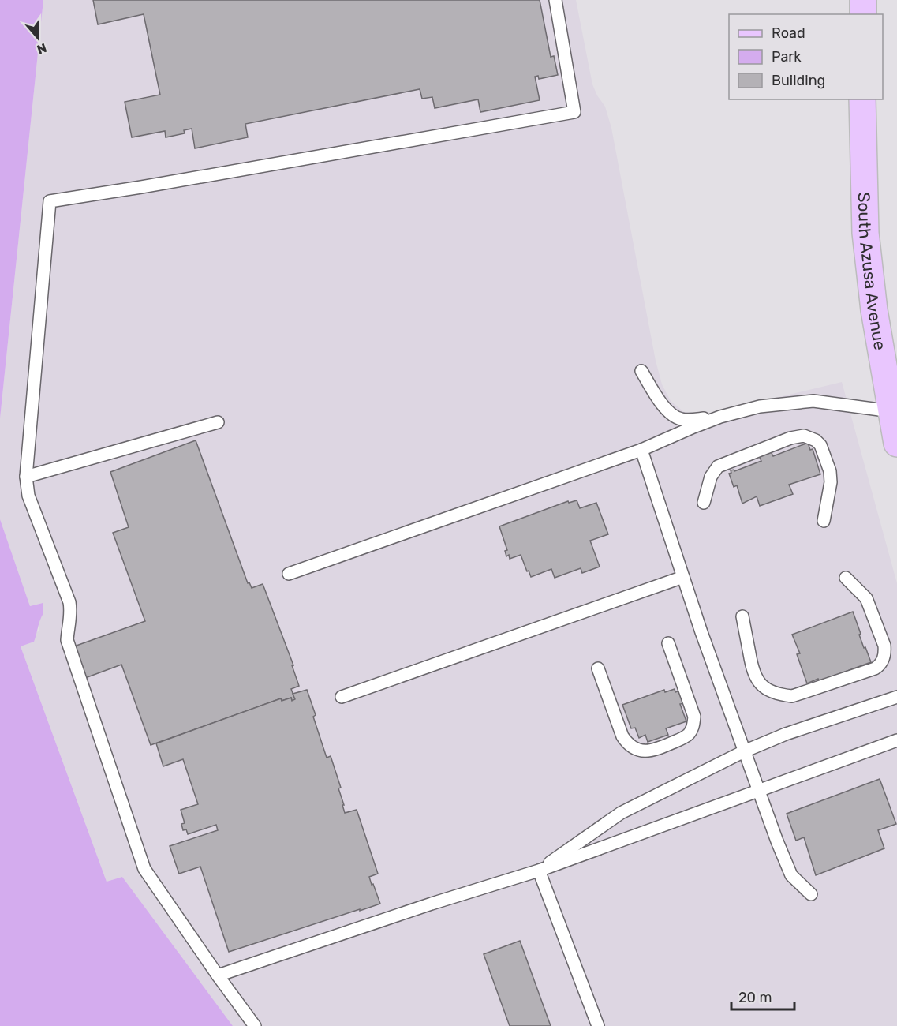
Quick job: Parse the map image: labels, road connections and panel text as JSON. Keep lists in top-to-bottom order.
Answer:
{
  "streets": {
    "main road": ["South Azusa Avenue"]
  },
  "legend": ["Road", "Park", "Building"],
  "scale_bar": "20 m",
  "north": "bottom"
}
